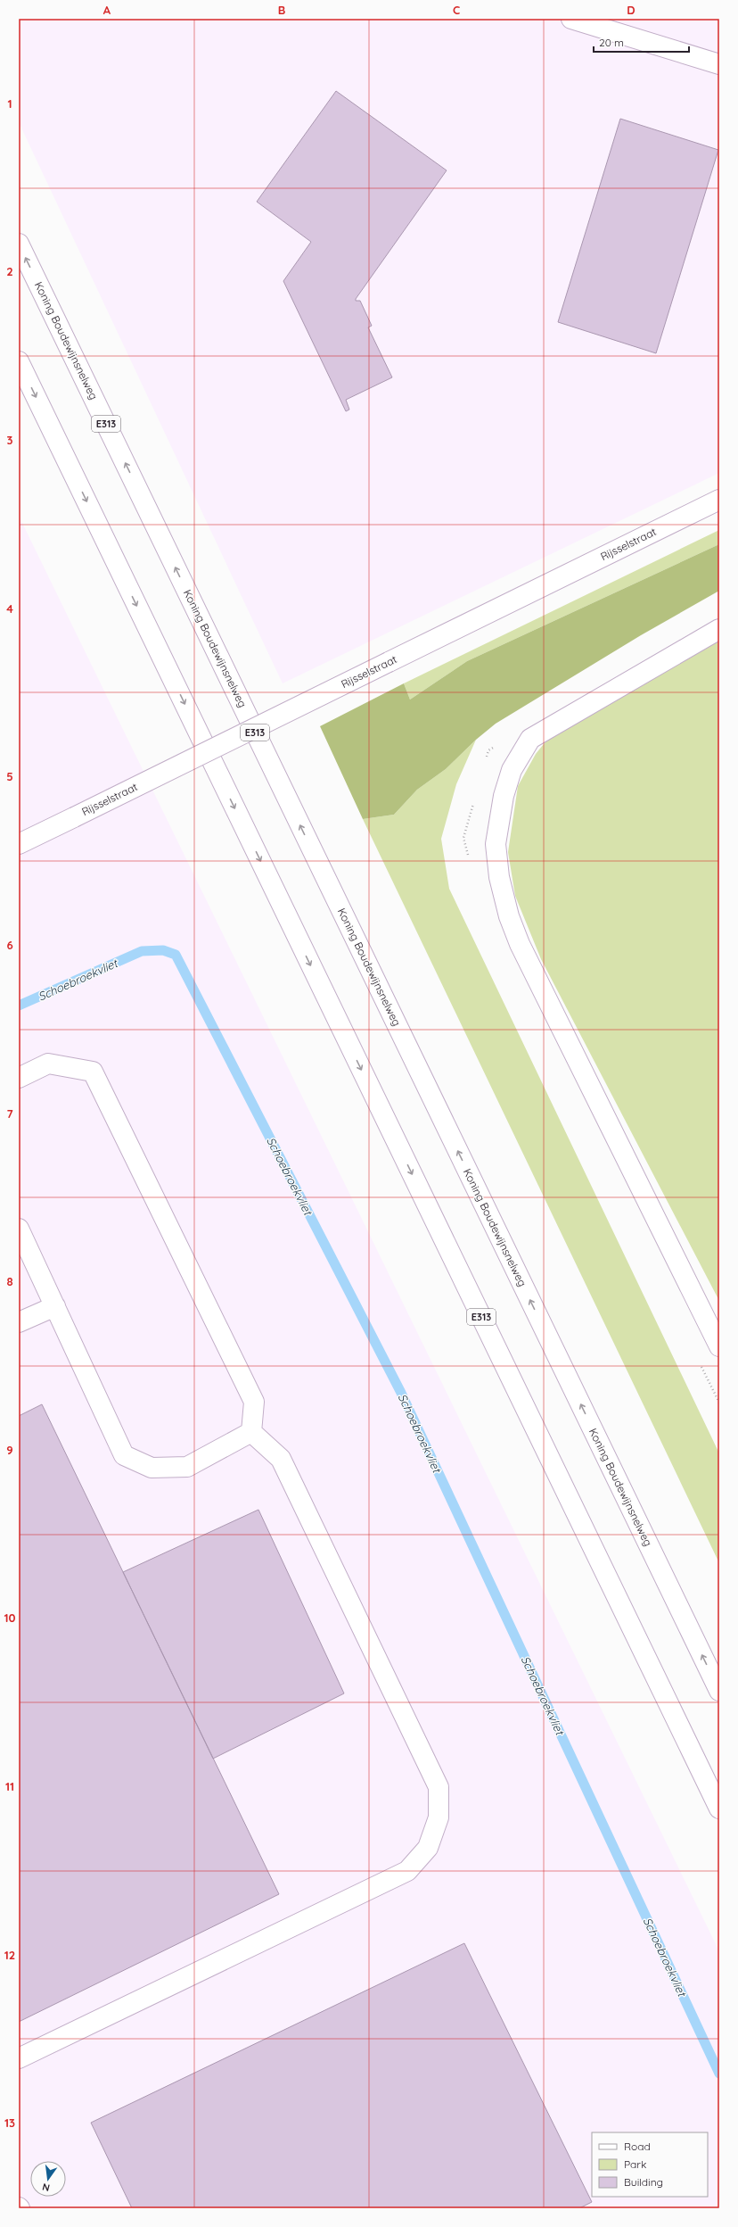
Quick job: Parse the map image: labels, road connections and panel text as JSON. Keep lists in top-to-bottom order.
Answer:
{
  "streets": {
    "main road": ["Koning Boudewijnsnelweg", "E313", "Rijsselstraat"]
  },
  "water": ["Schoebroekvliet"],
  "legend": ["Road", "Park", "Building"],
  "scale_bar": "20 m",
  "north": "bottom",
  "grid": {
    "columns": [
      "A",
      "B",
      "C",
      "D"
    ],
    "rows": [
      "1",
      "2",
      "3",
      "4",
      "5",
      "6",
      "7",
      "8",
      "9",
      "10",
      "11",
      "12",
      "13"
    ]
  }
}
